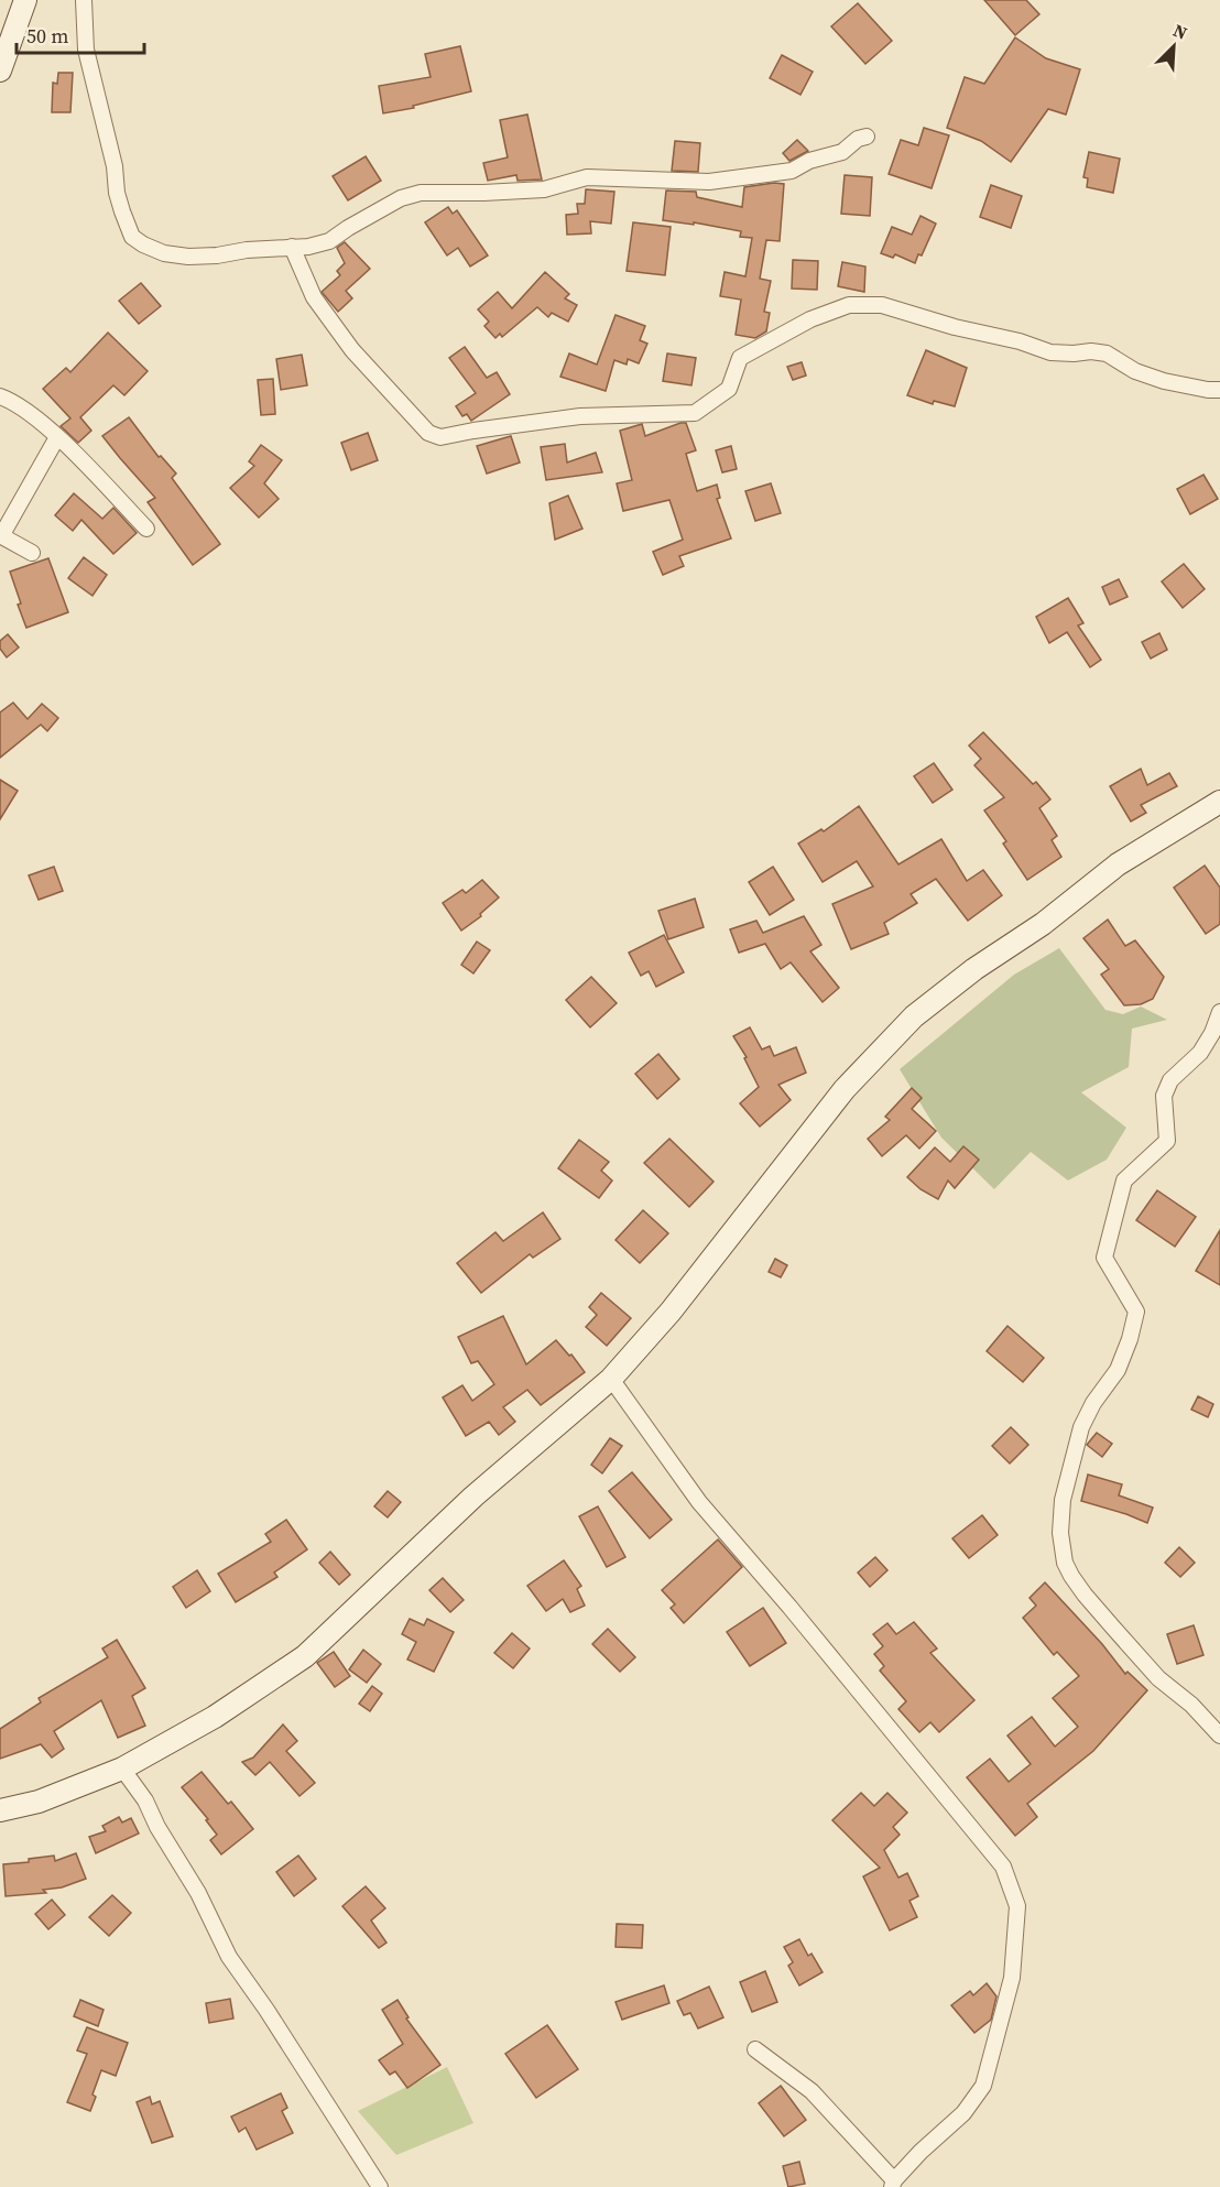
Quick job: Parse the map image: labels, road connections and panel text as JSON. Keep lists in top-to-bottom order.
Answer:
{
  "scale_bar": "50 m",
  "north": "top right"
}
